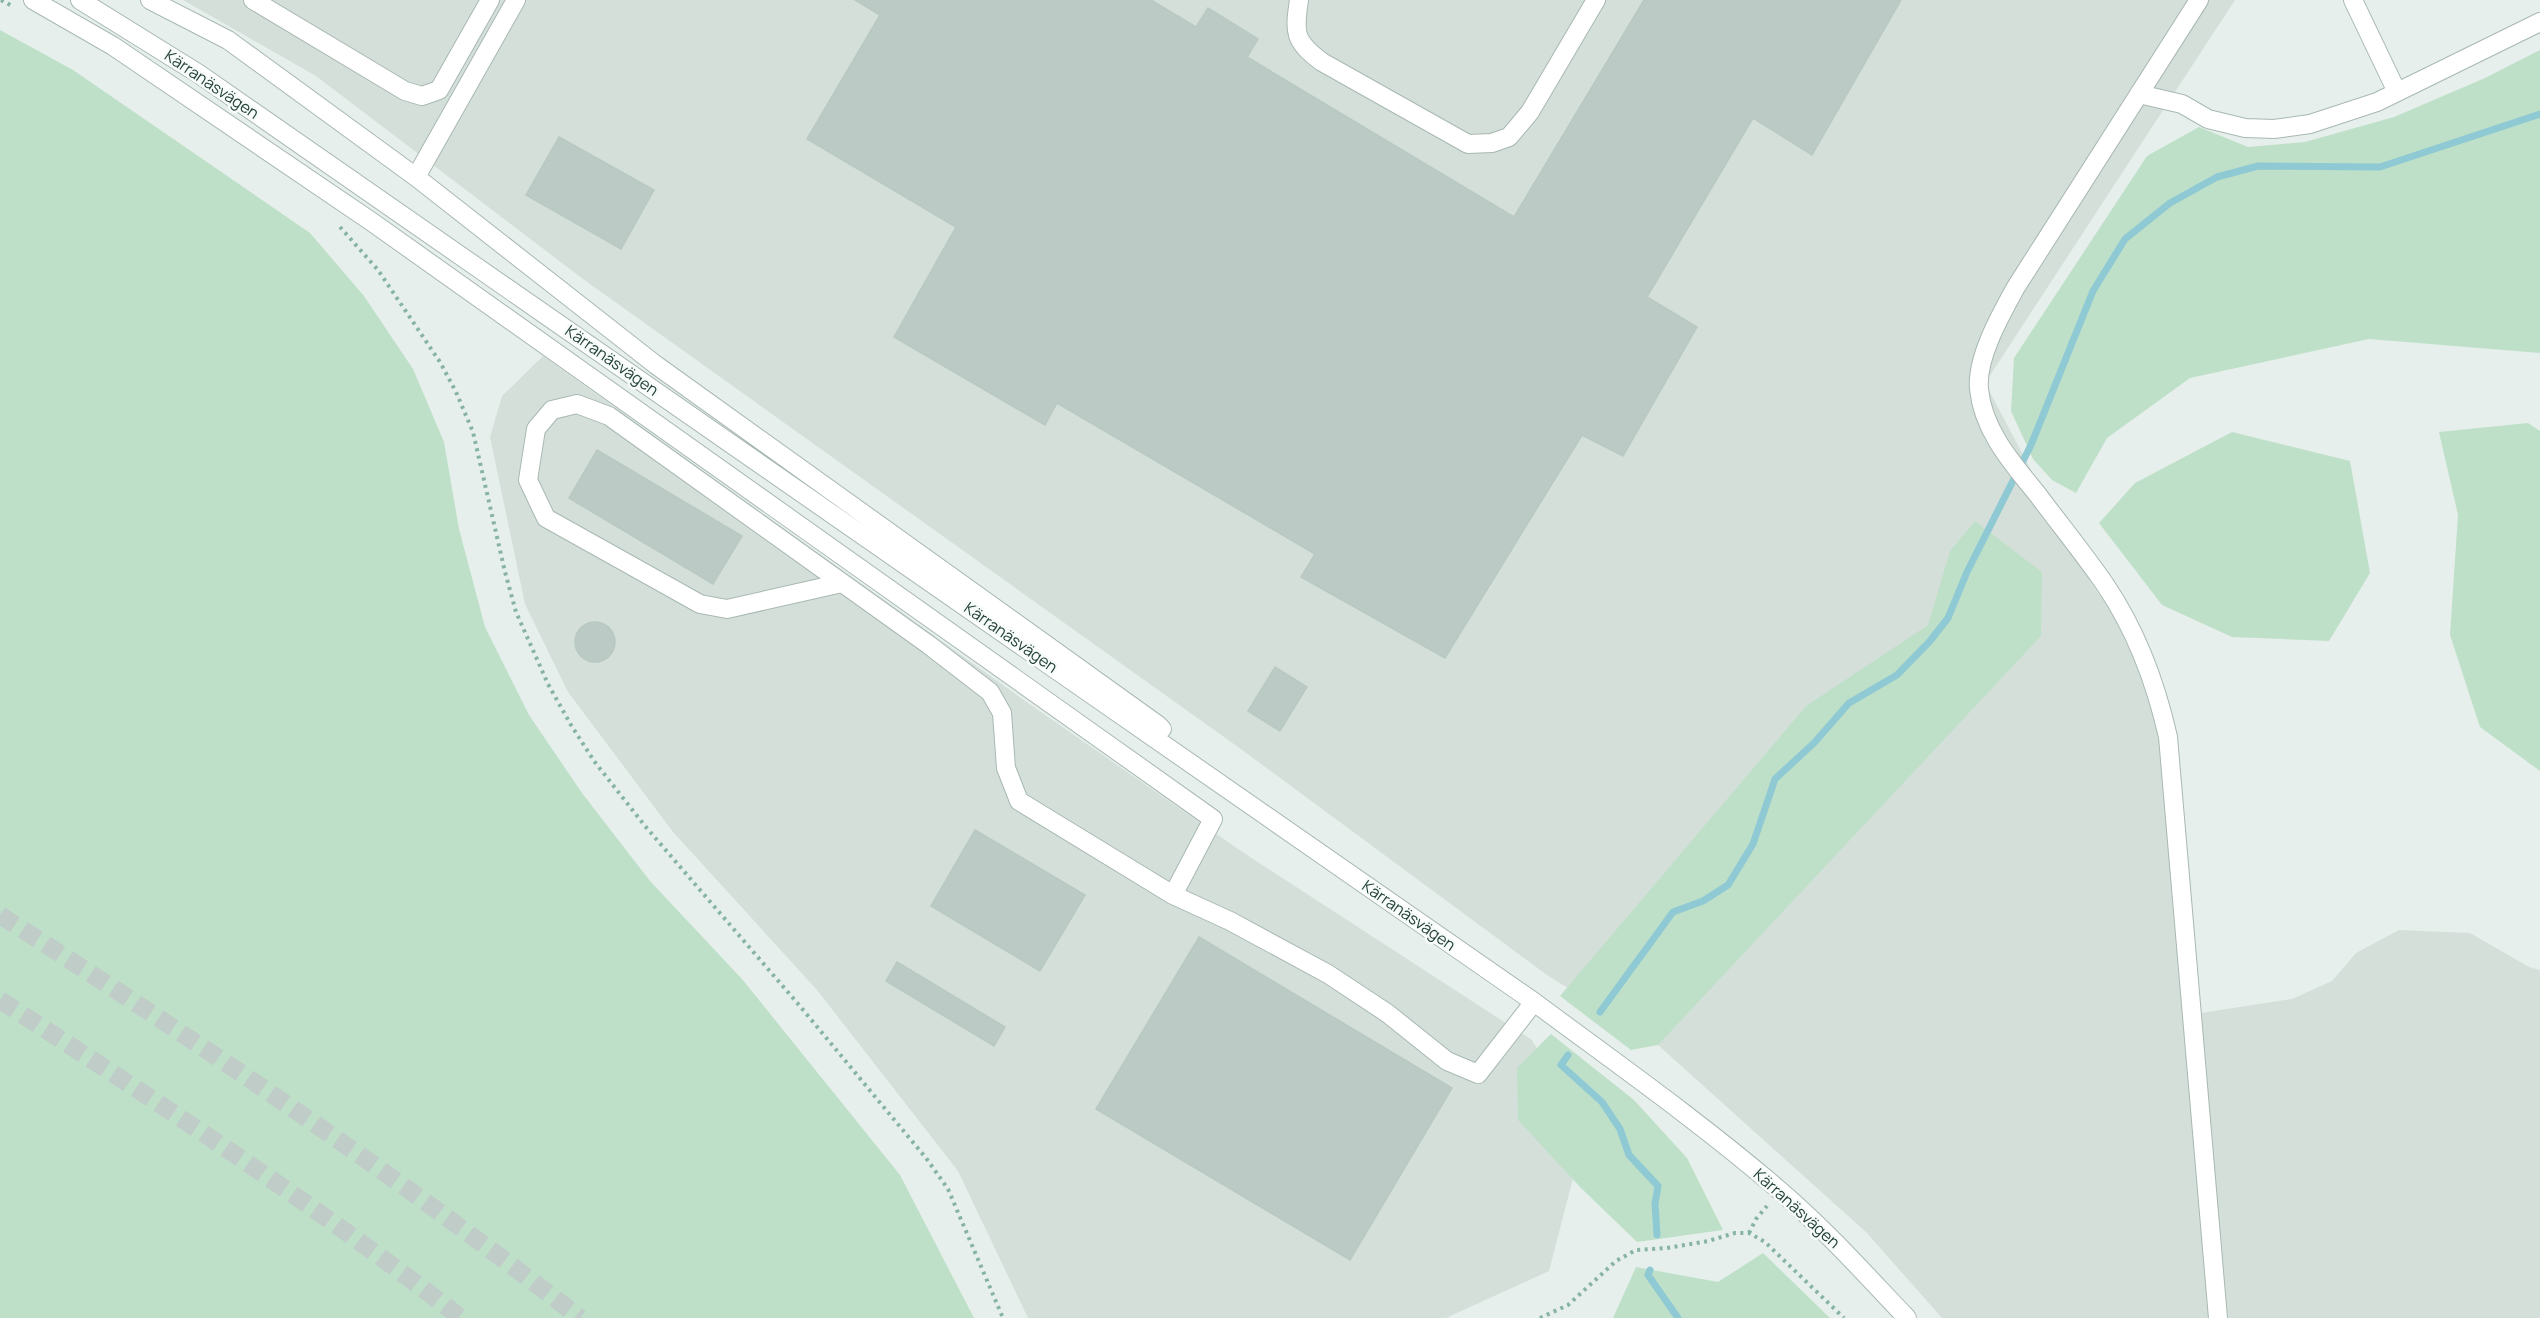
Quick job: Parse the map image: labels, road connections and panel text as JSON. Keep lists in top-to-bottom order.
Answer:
{
  "streets": {
    "street": ["Kärranäsvägen"]
  }
}
